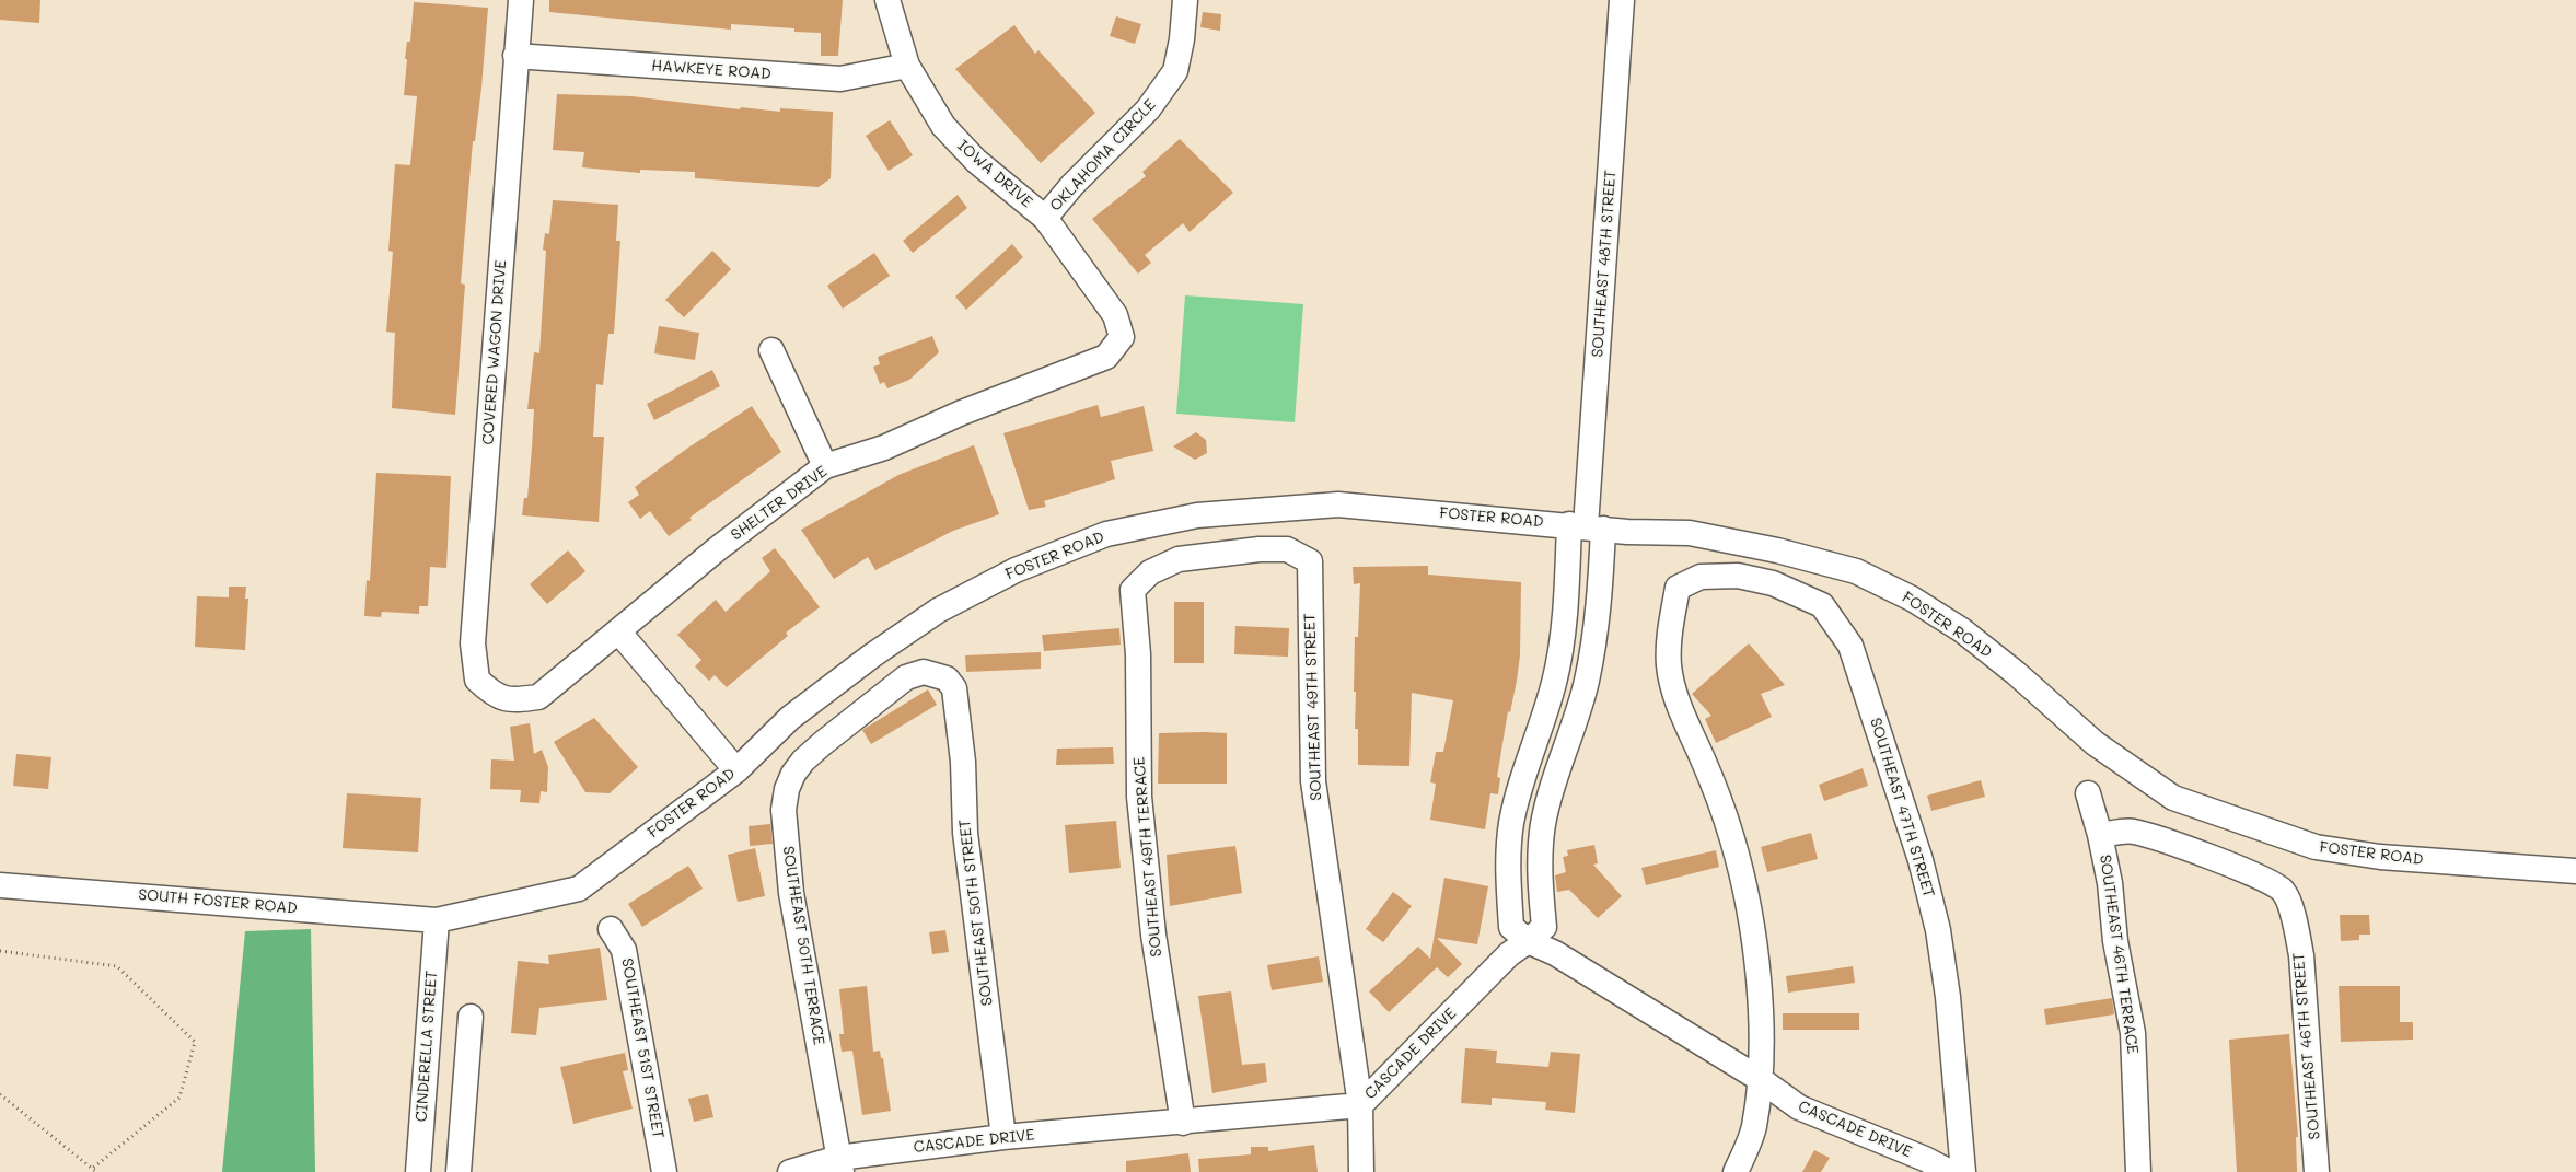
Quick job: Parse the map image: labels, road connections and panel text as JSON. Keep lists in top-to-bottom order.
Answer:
{
  "streets": {
    "street": [
      "HAWKEYE ROAD",
      "OKLAHOMA CIRCLE",
      "IOWA DRIVE",
      "SOUTHEAST 48TH STREET",
      "COVERED WAGON DRIVE",
      "SHELTER DRIVE",
      "FOSTER ROAD",
      "SOUTHEAST 49TH STREET",
      "SOUTHEAST 47TH STREET",
      "SOUTHEAST 49TH TERRACE",
      "SOUTH FOSTER ROAD",
      "SOUTHEAST 50TH STREET",
      "SOUTHEAST 50TH TERRACE",
      "SOUTHEAST 46TH TERRACE",
      "CINDERELLA STREET",
      "SOUTHEAST 46TH STREET",
      "SOUTHEAST 51ST STREET",
      "CASCADE DRIVE"
    ]
  },
  "crossings": [
    ["HAWKEYE ROAD", "IOWA DRIVE"],
    ["HAWKEYE ROAD", "COVERED WAGON DRIVE"],
    ["OKLAHOMA CIRCLE", "IOWA DRIVE"],
    ["IOWA DRIVE", "SHELTER DRIVE"],
    ["SOUTHEAST 48TH STREET", "FOSTER ROAD"],
    ["SOUTHEAST 48TH STREET", "CASCADE DRIVE"],
    ["COVERED WAGON DRIVE", "SHELTER DRIVE"],
    ["FOSTER ROAD", "SOUTH FOSTER ROAD"],
    ["FOSTER ROAD", "CINDERELLA STREET"],
    ["SOUTHEAST 49TH STREET", "SOUTHEAST 49TH TERRACE"],
    ["SOUTHEAST 49TH STREET", "CASCADE DRIVE"],
    ["SOUTHEAST 47TH STREET", "CASCADE DRIVE"],
    ["SOUTHEAST 49TH TERRACE", "CASCADE DRIVE"],
    ["SOUTH FOSTER ROAD", "CINDERELLA STREET"],
    ["SOUTHEAST 50TH STREET", "SOUTHEAST 50TH TERRACE"],
    ["SOUTHEAST 50TH STREET", "CASCADE DRIVE"],
    ["SOUTHEAST 50TH TERRACE", "CASCADE DRIVE"],
    ["SOUTHEAST 46TH TERRACE", "SOUTHEAST 46TH STREET"]
  ]
}
